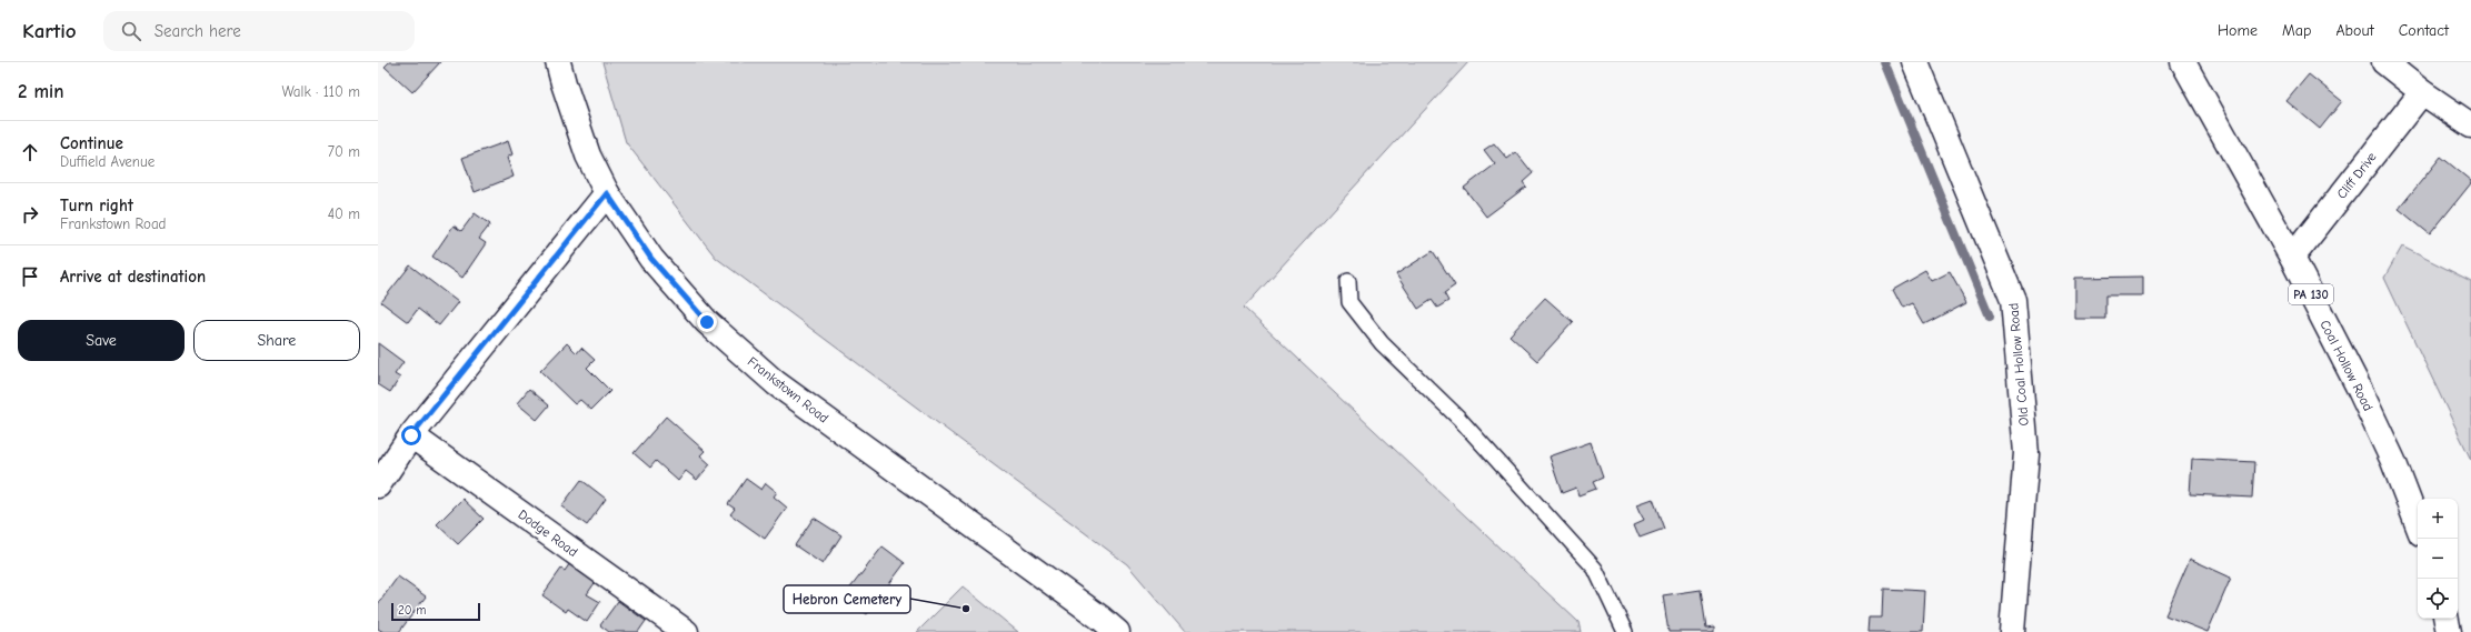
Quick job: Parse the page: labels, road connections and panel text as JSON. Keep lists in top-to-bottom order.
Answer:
{
  "streets": {
    "street": [
      "Cliff Drive",
      "PA 130",
      "Old Coal Hollow Road",
      "Coal Hollow Road",
      "Frankstown Road",
      "Dodge Road"
    ]
  },
  "crossings": [
    ["Cliff Drive", "Coal Hollow Road"]
  ],
  "places": ["Hebron Cemetery"],
  "scale_bar": "20 m",
  "page": {
    "header": "Kartio",
    "search": "Search here",
    "nav": [
      "Home",
      "Map",
      "About",
      "Contact"
    ],
    "heading": ["2 min", "Walk · 110 m"],
    "list": [
      ["Continue", "Duffield Avenue", "70 m"],
      ["Turn right", "Frankstown Road", "40 m"],
      "Arrive at destination"
    ],
    "buttons": ["Save", "Share"],
    "map_buttons": ["+", "−"],
    "scale": "20 m"
  }
}
